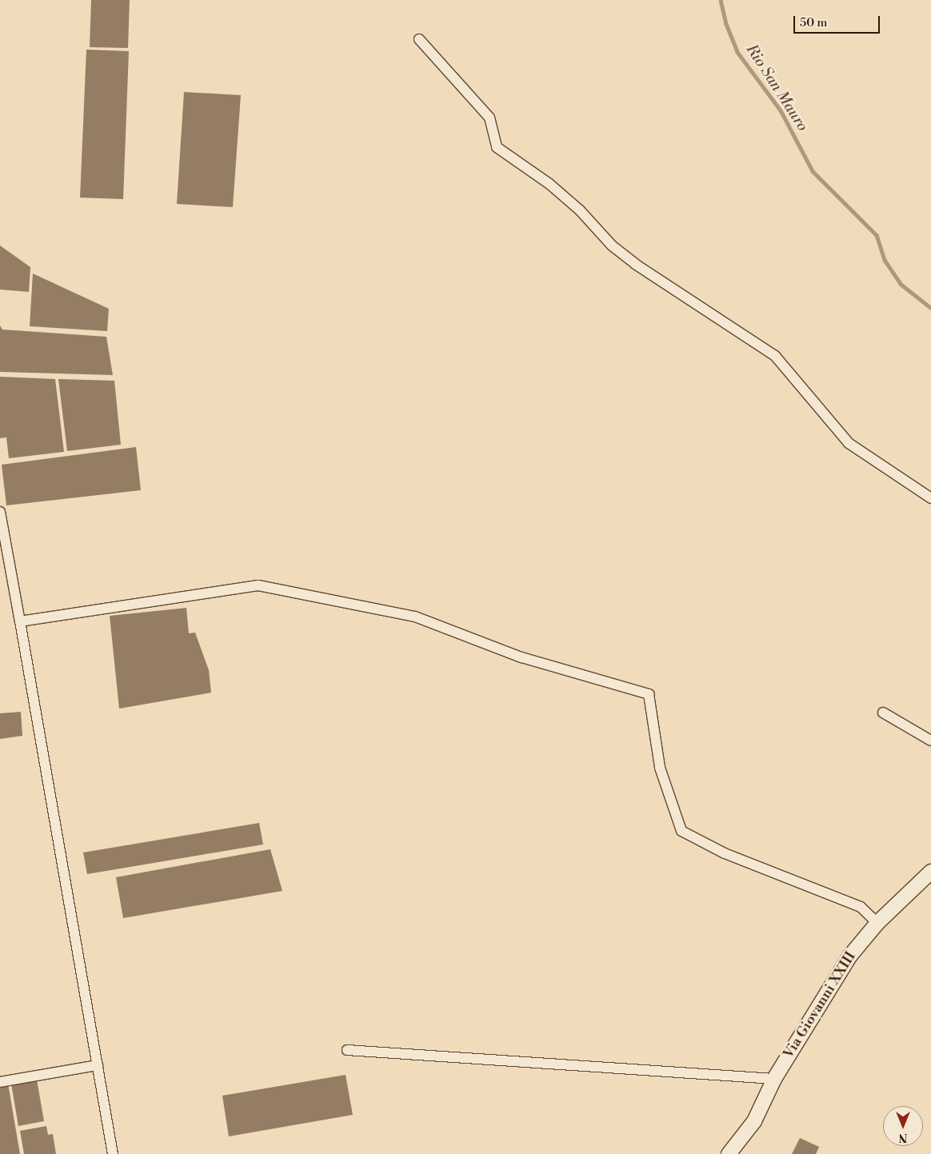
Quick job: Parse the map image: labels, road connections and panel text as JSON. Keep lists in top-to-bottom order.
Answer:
{
  "streets": {
    "main road": ["Via Giovanni XXIII"]
  },
  "water": ["Rio San Mauro"],
  "scale_bar": "50 m",
  "north": "bottom"
}
